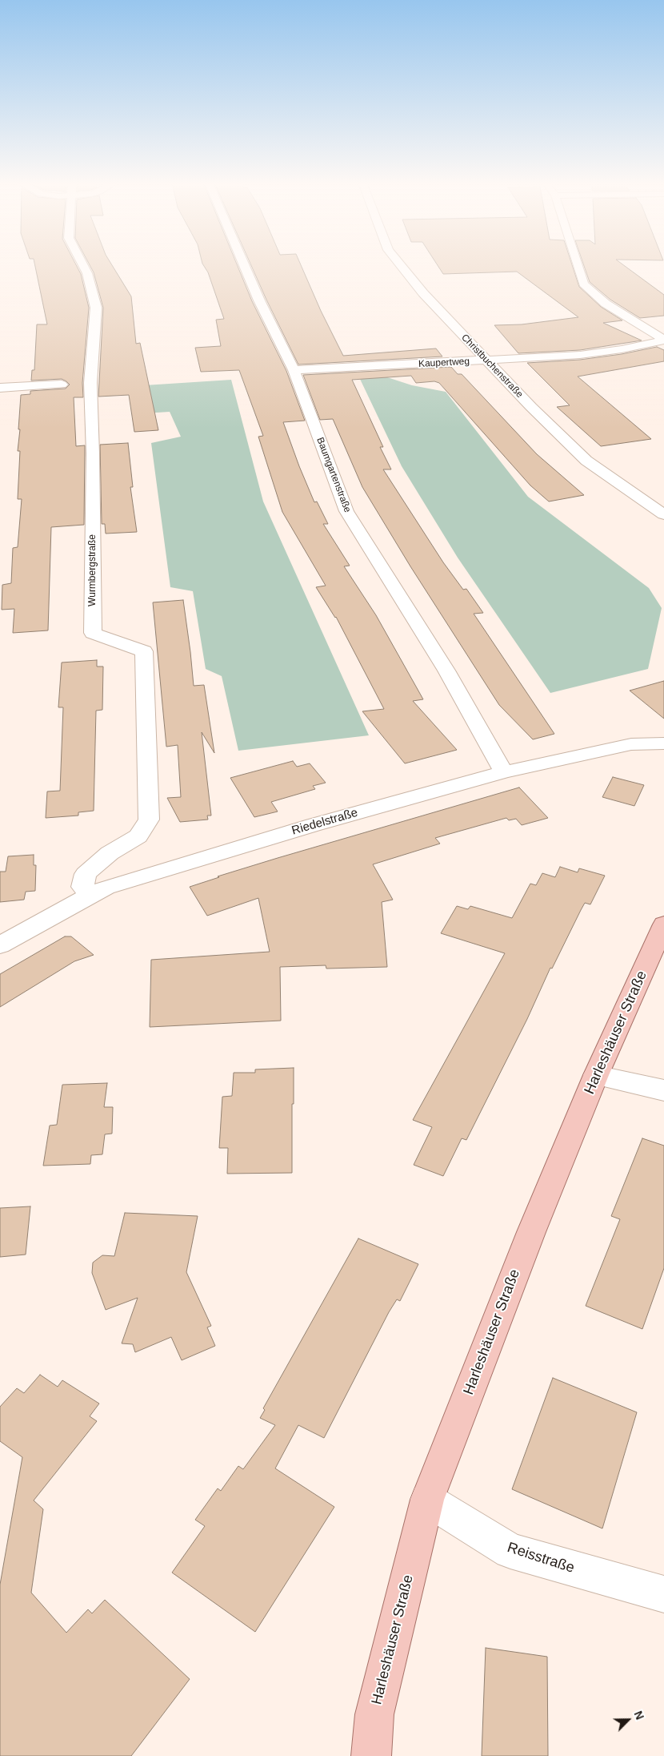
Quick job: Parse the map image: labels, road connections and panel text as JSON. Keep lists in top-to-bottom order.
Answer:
{
  "streets": {
    "main road": ["Harleshäuser Straße"],
    "street": [
      "Kaupertweg",
      "Christbuchenstraße",
      "Baumgartenstraße",
      "Wurmbergstraße",
      "Riedelstraße",
      "Reisstraße"
    ]
  },
  "crossings": [
    ["Kaupertweg", "Christbuchenstraße"],
    ["Kaupertweg", "Baumgartenstraße"],
    ["Baumgartenstraße", "Riedelstraße"],
    ["Wurmbergstraße", "Riedelstraße"],
    ["Harleshäuser Straße", "Reisstraße"]
  ],
  "north": "top right"
}
